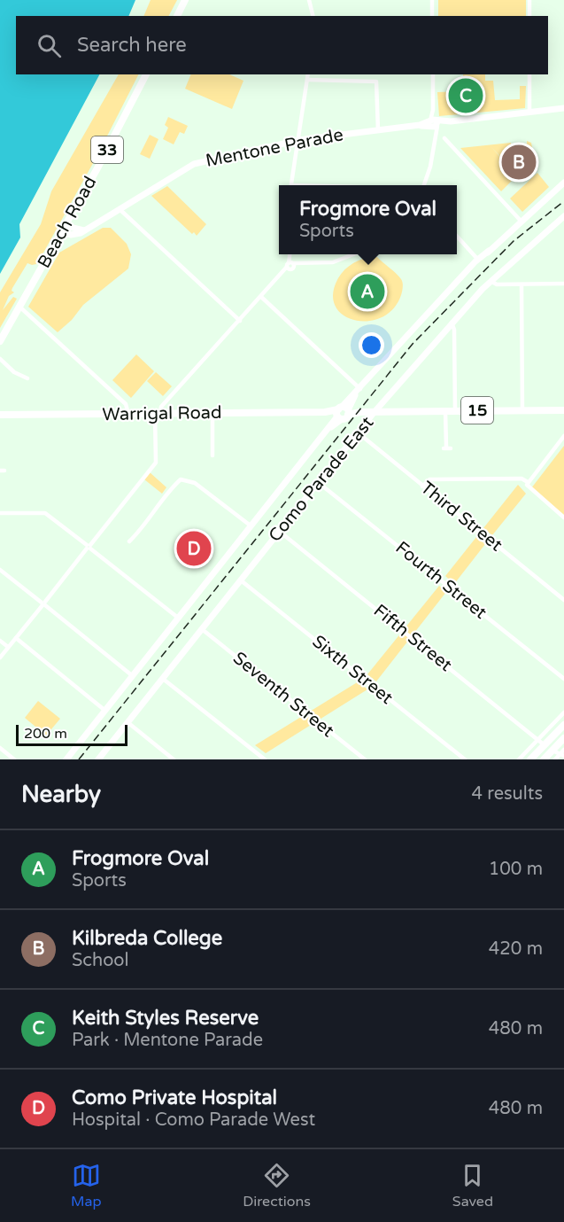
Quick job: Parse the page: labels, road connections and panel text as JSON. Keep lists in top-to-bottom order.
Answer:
{
  "streets": {
    "main road": [
      "33",
      "Beach Road",
      "15",
      "Warrigal Road"
    ],
    "street": [
      "Mentone Parade",
      "Como Parade East",
      "Third Street",
      "Fourth Street",
      "Fifth Street",
      "Sixth Street",
      "Seventh Street"
    ]
  },
  "crossings": [
    ["Mentone Parade", "Beach Road"],
    ["Warrigal Road", "Como Parade East"],
    ["Como Parade East", "Third Street"],
    ["Como Parade East", "Fourth Street"],
    ["Como Parade East", "Fifth Street"],
    ["Como Parade East", "Sixth Street"],
    ["Como Parade East", "Seventh Street"]
  ],
  "scale_bar": "200 m",
  "page": {
    "search": "Search here",
    "pins": [
      "C",
      "B",
      "A",
      "D"
    ],
    "popup": ["Frogmore Oval", "Sports"],
    "scale": "200 m",
    "heading": ["Nearby", "4 results"],
    "list": [
      {
        "mark": "A",
        "name": "Frogmore Oval",
        "note": "Sports",
        "value": "100 m"
      },
      {
        "mark": "B",
        "name": "Kilbreda College",
        "note": "School",
        "value": "420 m"
      },
      {
        "mark": "C",
        "name": "Keith Styles Reserve",
        "note": "Park · Mentone Parade",
        "value": "480 m"
      },
      {
        "mark": "D",
        "name": "Como Private Hospital",
        "note": "Hospital · Como Parade West",
        "value": "480 m"
      }
    ],
    "nav": ["Map", "Directions", "Saved"]
  }
}
